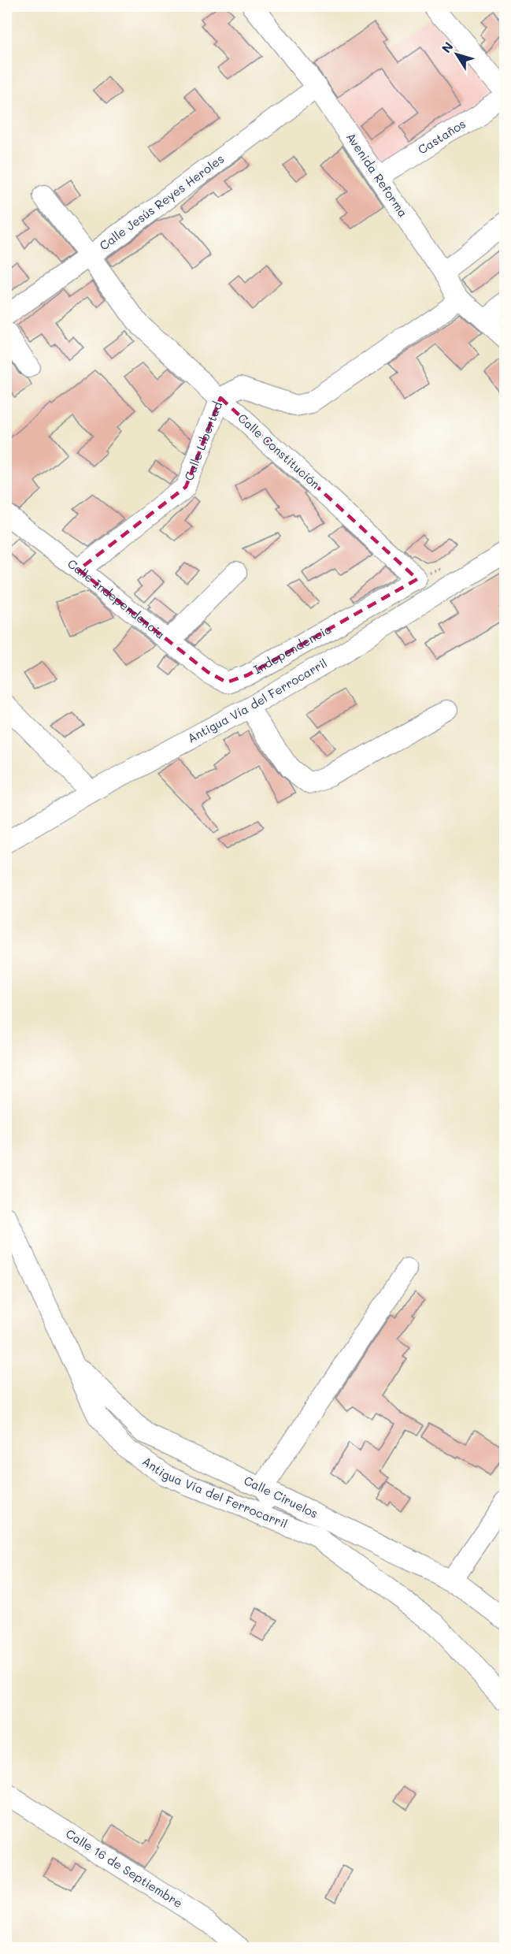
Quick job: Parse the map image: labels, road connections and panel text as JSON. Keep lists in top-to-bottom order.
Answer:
{
  "streets": {
    "street": [
      "Castaños",
      "Avenida Reforma",
      "Calle Jesús Reyes Heroles",
      "Calle Libertad",
      "Calle Constitución",
      "Calle Independencia",
      "Independencia",
      "Antigua Vía del Ferrocarril",
      "Calle Ciruelos",
      "Calle 16 de Septiembre"
    ]
  },
  "crossings": [
    ["Castaños", "Avenida Reforma"],
    ["Avenida Reforma", "Calle Jesús Reyes Heroles"],
    ["Avenida Reforma", "Calle Libertad"],
    ["Calle Jesús Reyes Heroles", "Calle Constitución"],
    ["Calle Libertad", "Calle Constitución"],
    ["Calle Libertad", "Calle Independencia"],
    ["Calle Constitución", "Independencia"],
    ["Calle Independencia", "Independencia"],
    ["Independencia", "Antigua Vía del Ferrocarril"],
    ["Antigua Vía del Ferrocarril", "Calle Ciruelos"]
  ],
  "north": "top left"
}
